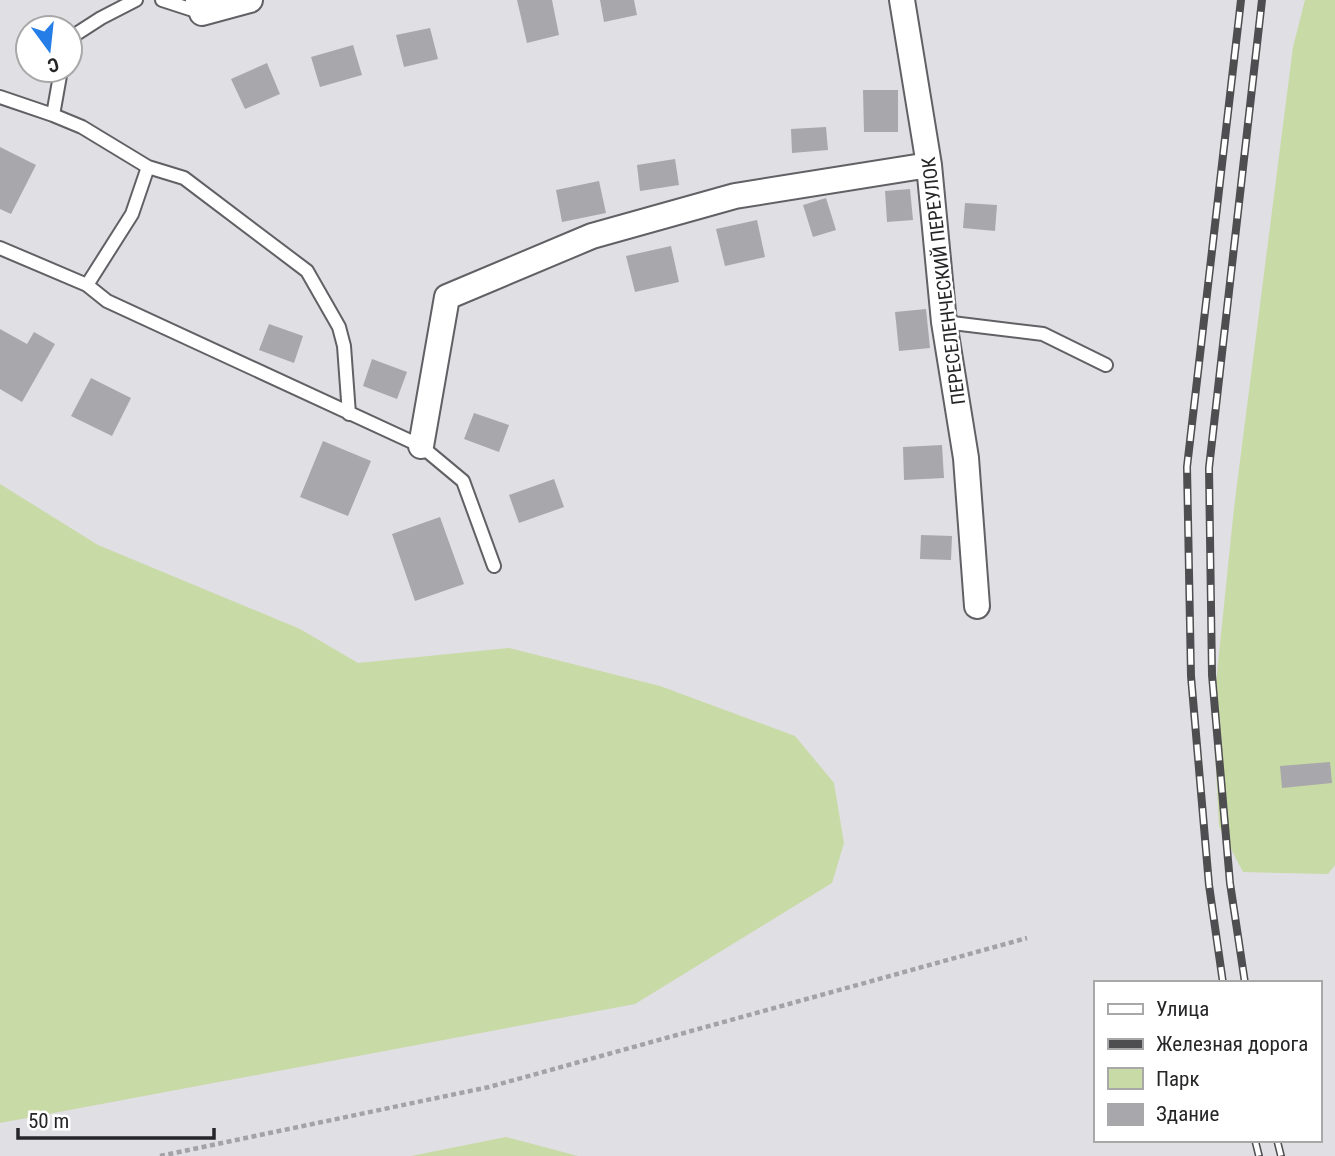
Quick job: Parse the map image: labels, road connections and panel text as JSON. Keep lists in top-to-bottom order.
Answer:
{
  "streets": {
    "street": ["ПЕРЕСЕЛЕНЧЕСКИЙ ПЕРЕУЛОК"]
  },
  "legend": [
    "Улица",
    "Железная дорога",
    "Парк",
    "Здание"
  ],
  "scale_bar": "50 m",
  "north": "bottom"
}
